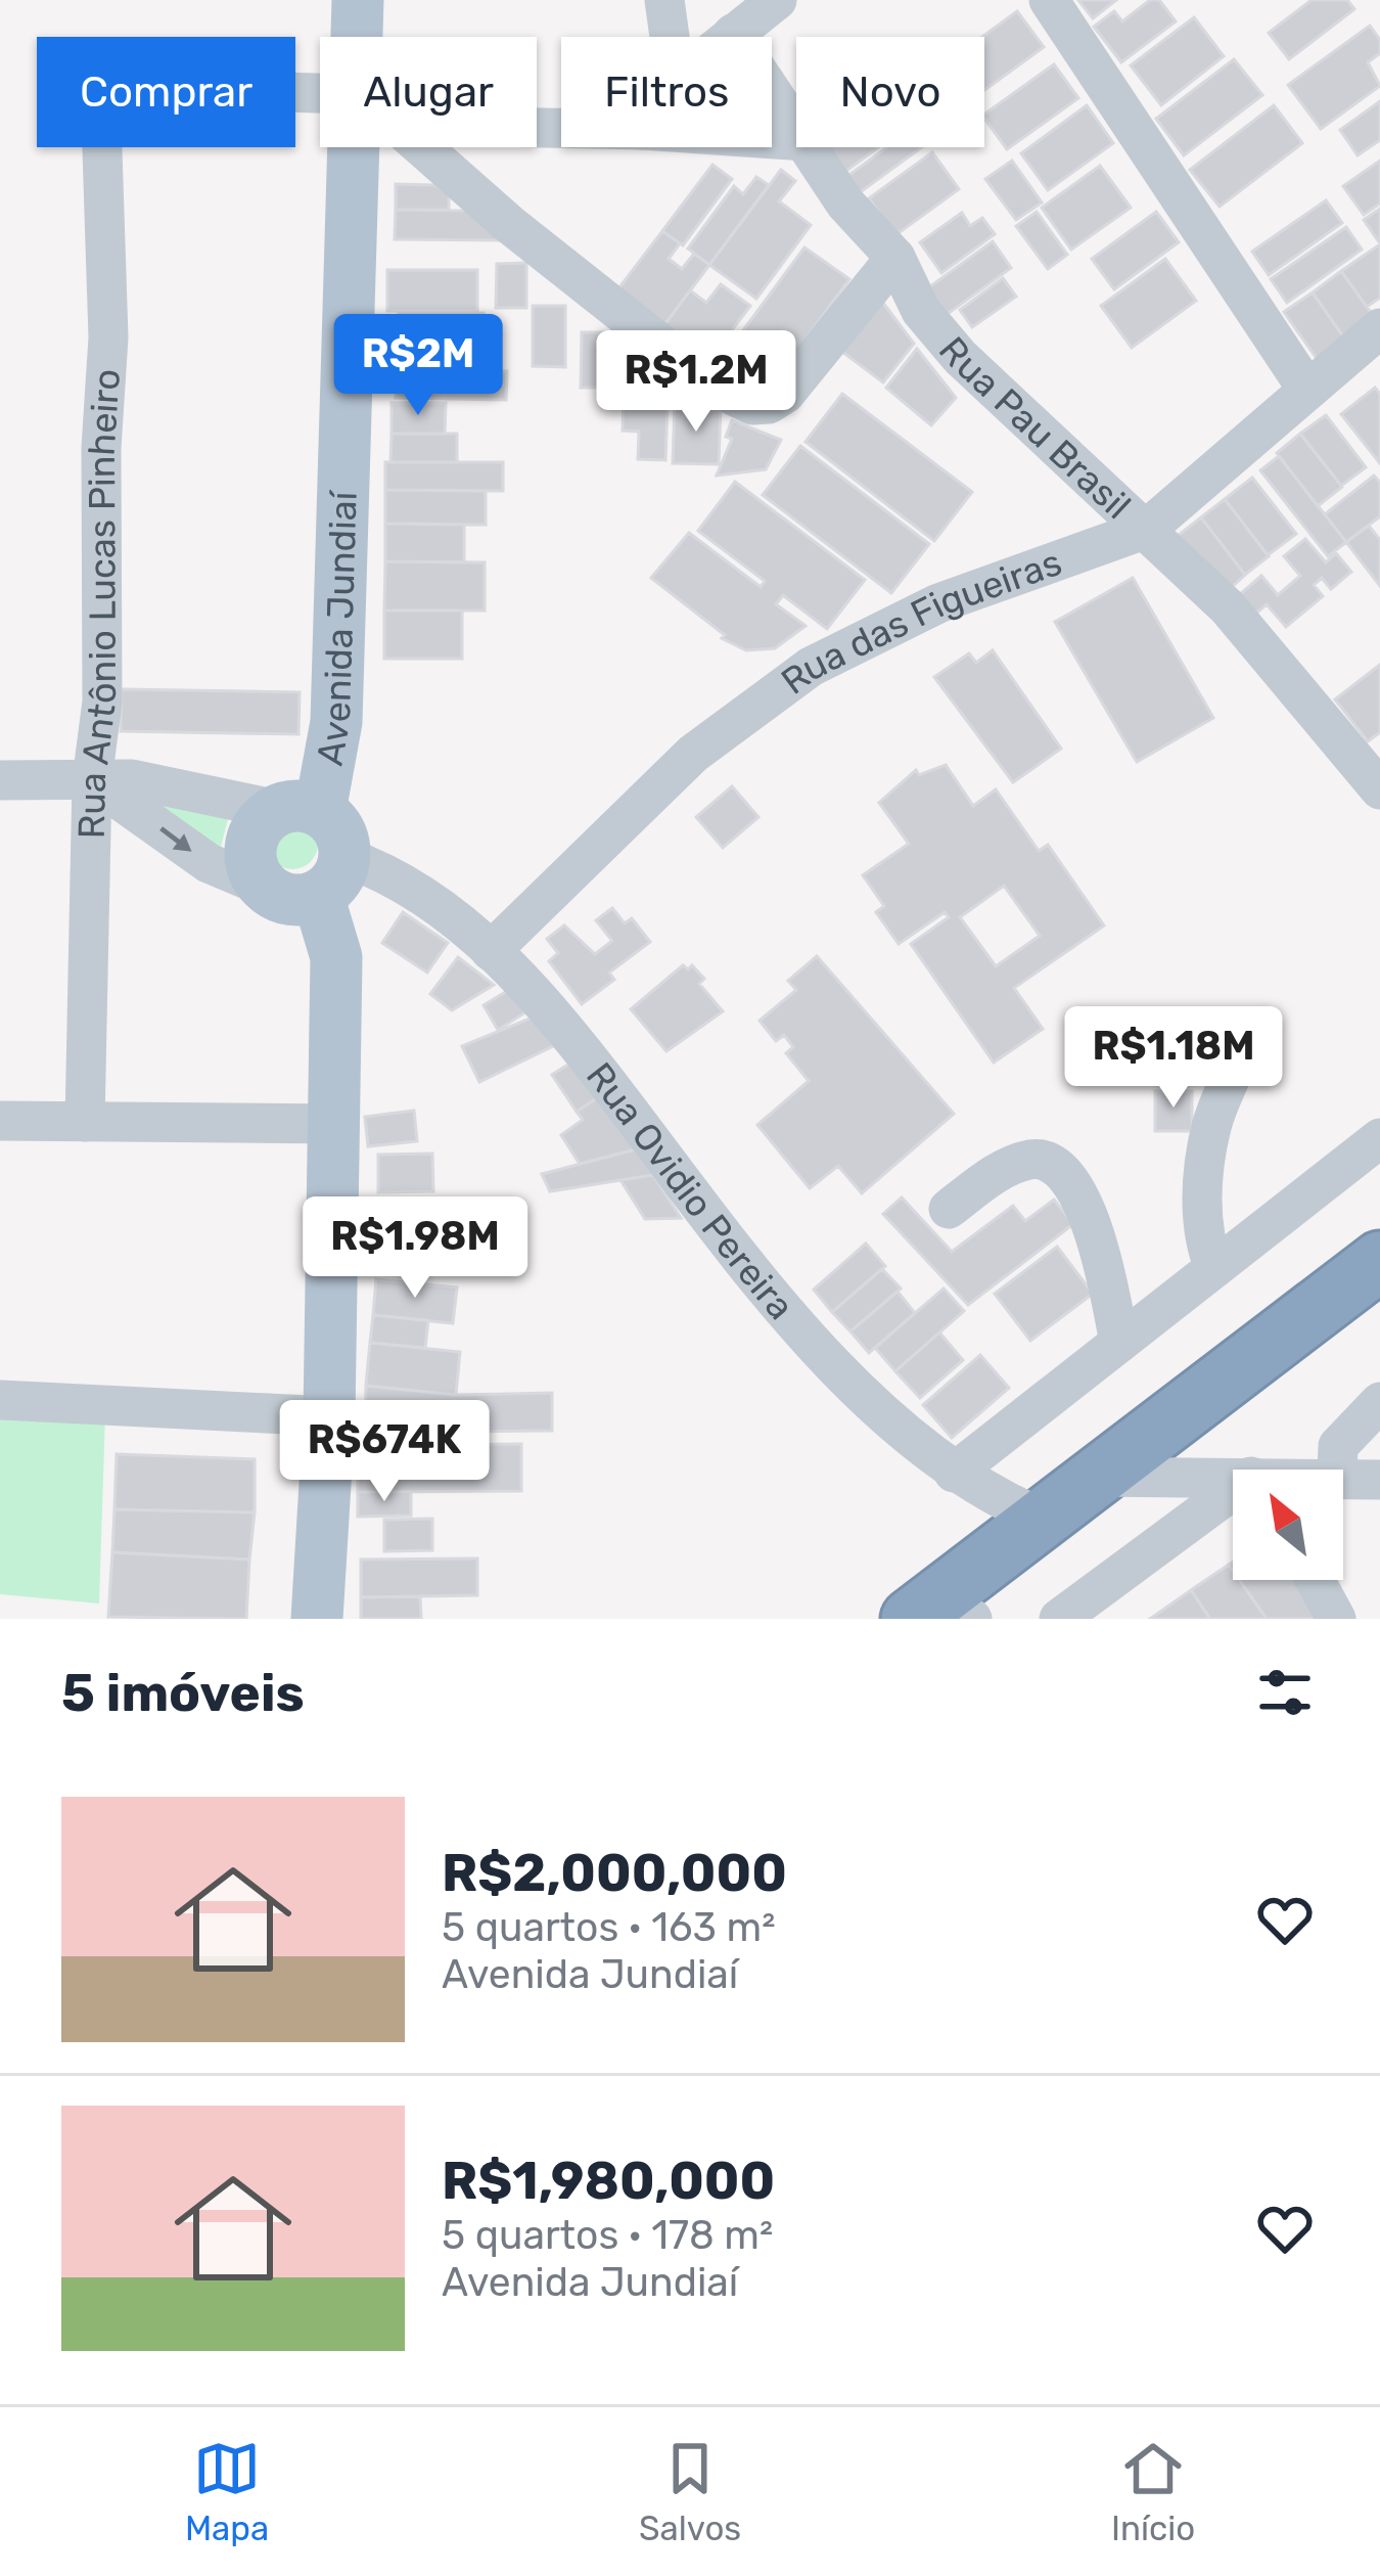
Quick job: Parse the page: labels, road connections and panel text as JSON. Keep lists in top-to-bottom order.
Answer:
{
  "streets": {
    "main road": ["Avenida Jundiaí"],
    "street": [
      "Rua Pau Brasil",
      "Rua Antônio Lucas Pinheiro",
      "Rua das Figueiras",
      "Rua Ovidio Pereira"
    ]
  },
  "crossings": [
    ["Rua Pau Brasil", "Rua das Figueiras"],
    ["Rua das Figueiras", "Rua Ovidio Pereira"],
    ["Avenida Jundiaí", "Rua Ovidio Pereira"]
  ],
  "north": "top left",
  "page": {
    "chip": [
      "Comprar",
      "Alugar",
      "Filtros",
      "Novo"
    ],
    "price": [
      "R$2M",
      "R$1.2M",
      "R$1.18M",
      "R$1.98M",
      "R$674K"
    ],
    "heading": "5 imóveis",
    "list": [
      {
        "name": "R$2,000,000",
        "note": "5 quartos · 163 m² · Avenida Jundiaí"
      },
      {
        "name": "R$1,980,000",
        "note": "5 quartos · 178 m² · Avenida Jundiaí"
      }
    ],
    "tabs": ["Mapa", "Salvos", "Início"]
  }
}
